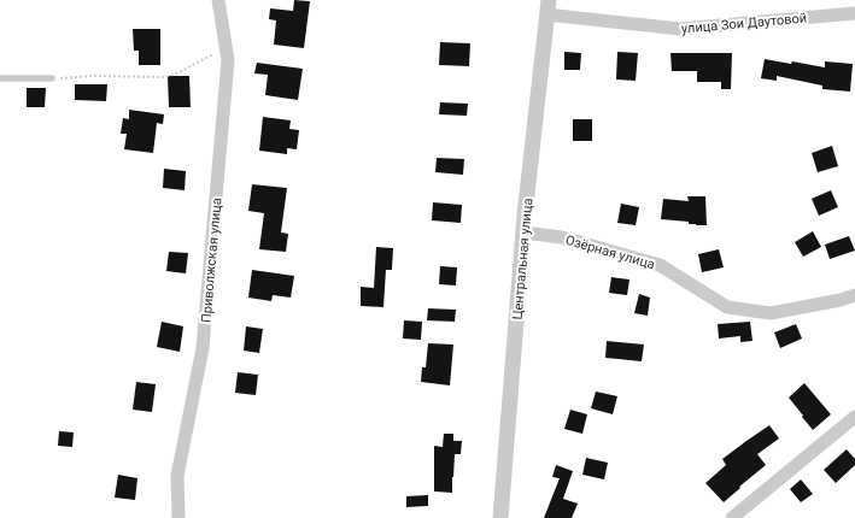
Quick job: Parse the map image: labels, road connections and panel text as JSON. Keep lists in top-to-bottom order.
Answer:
{
  "streets": {
    "street": [
      "улица Зои Даутовой",
      "Озёрная улица",
      "Центральная улица",
      "Приволжская улица"
    ]
  },
  "crossings": [
    ["улица Зои Даутовой", "Центральная улица"],
    ["Озёрная улица", "Центральная улица"]
  ]
}
